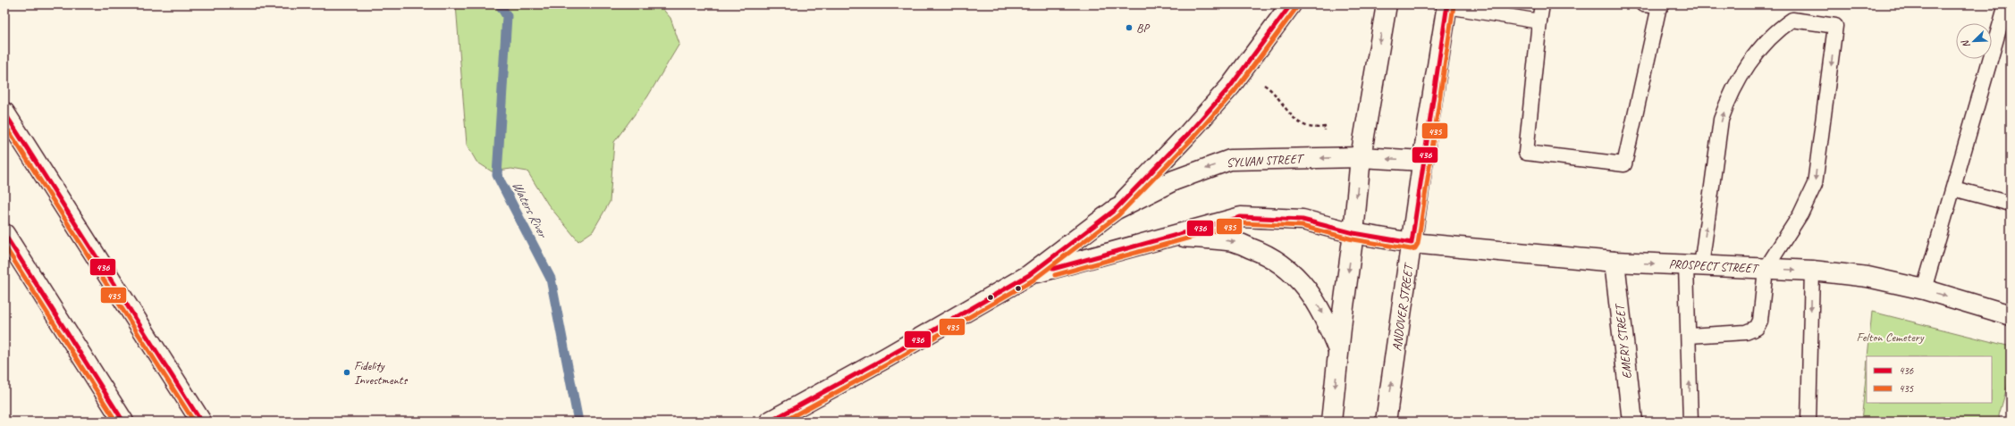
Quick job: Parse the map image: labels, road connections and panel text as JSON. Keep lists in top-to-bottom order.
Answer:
{
  "streets": {
    "main road": [
      "SYLVAN STREET",
      "PROSPECT STREET",
      "ANDOVER STREET",
      "EMERY STREET"
    ]
  },
  "crossings": [
    ["SYLVAN STREET", "PROSPECT STREET"],
    ["SYLVAN STREET", "ANDOVER STREET"],
    ["PROSPECT STREET", "ANDOVER STREET"],
    ["PROSPECT STREET", "EMERY STREET"]
  ],
  "one_way": ["PROSPECT STREET"],
  "water": ["Waters River"],
  "parks": ["Felton Cemetery"],
  "places": ["BP", "Fidelity Investments"],
  "lines": ["transit line 436", "transit line 435"],
  "legend": ["436", "435"],
  "north": "bottom left"
}
